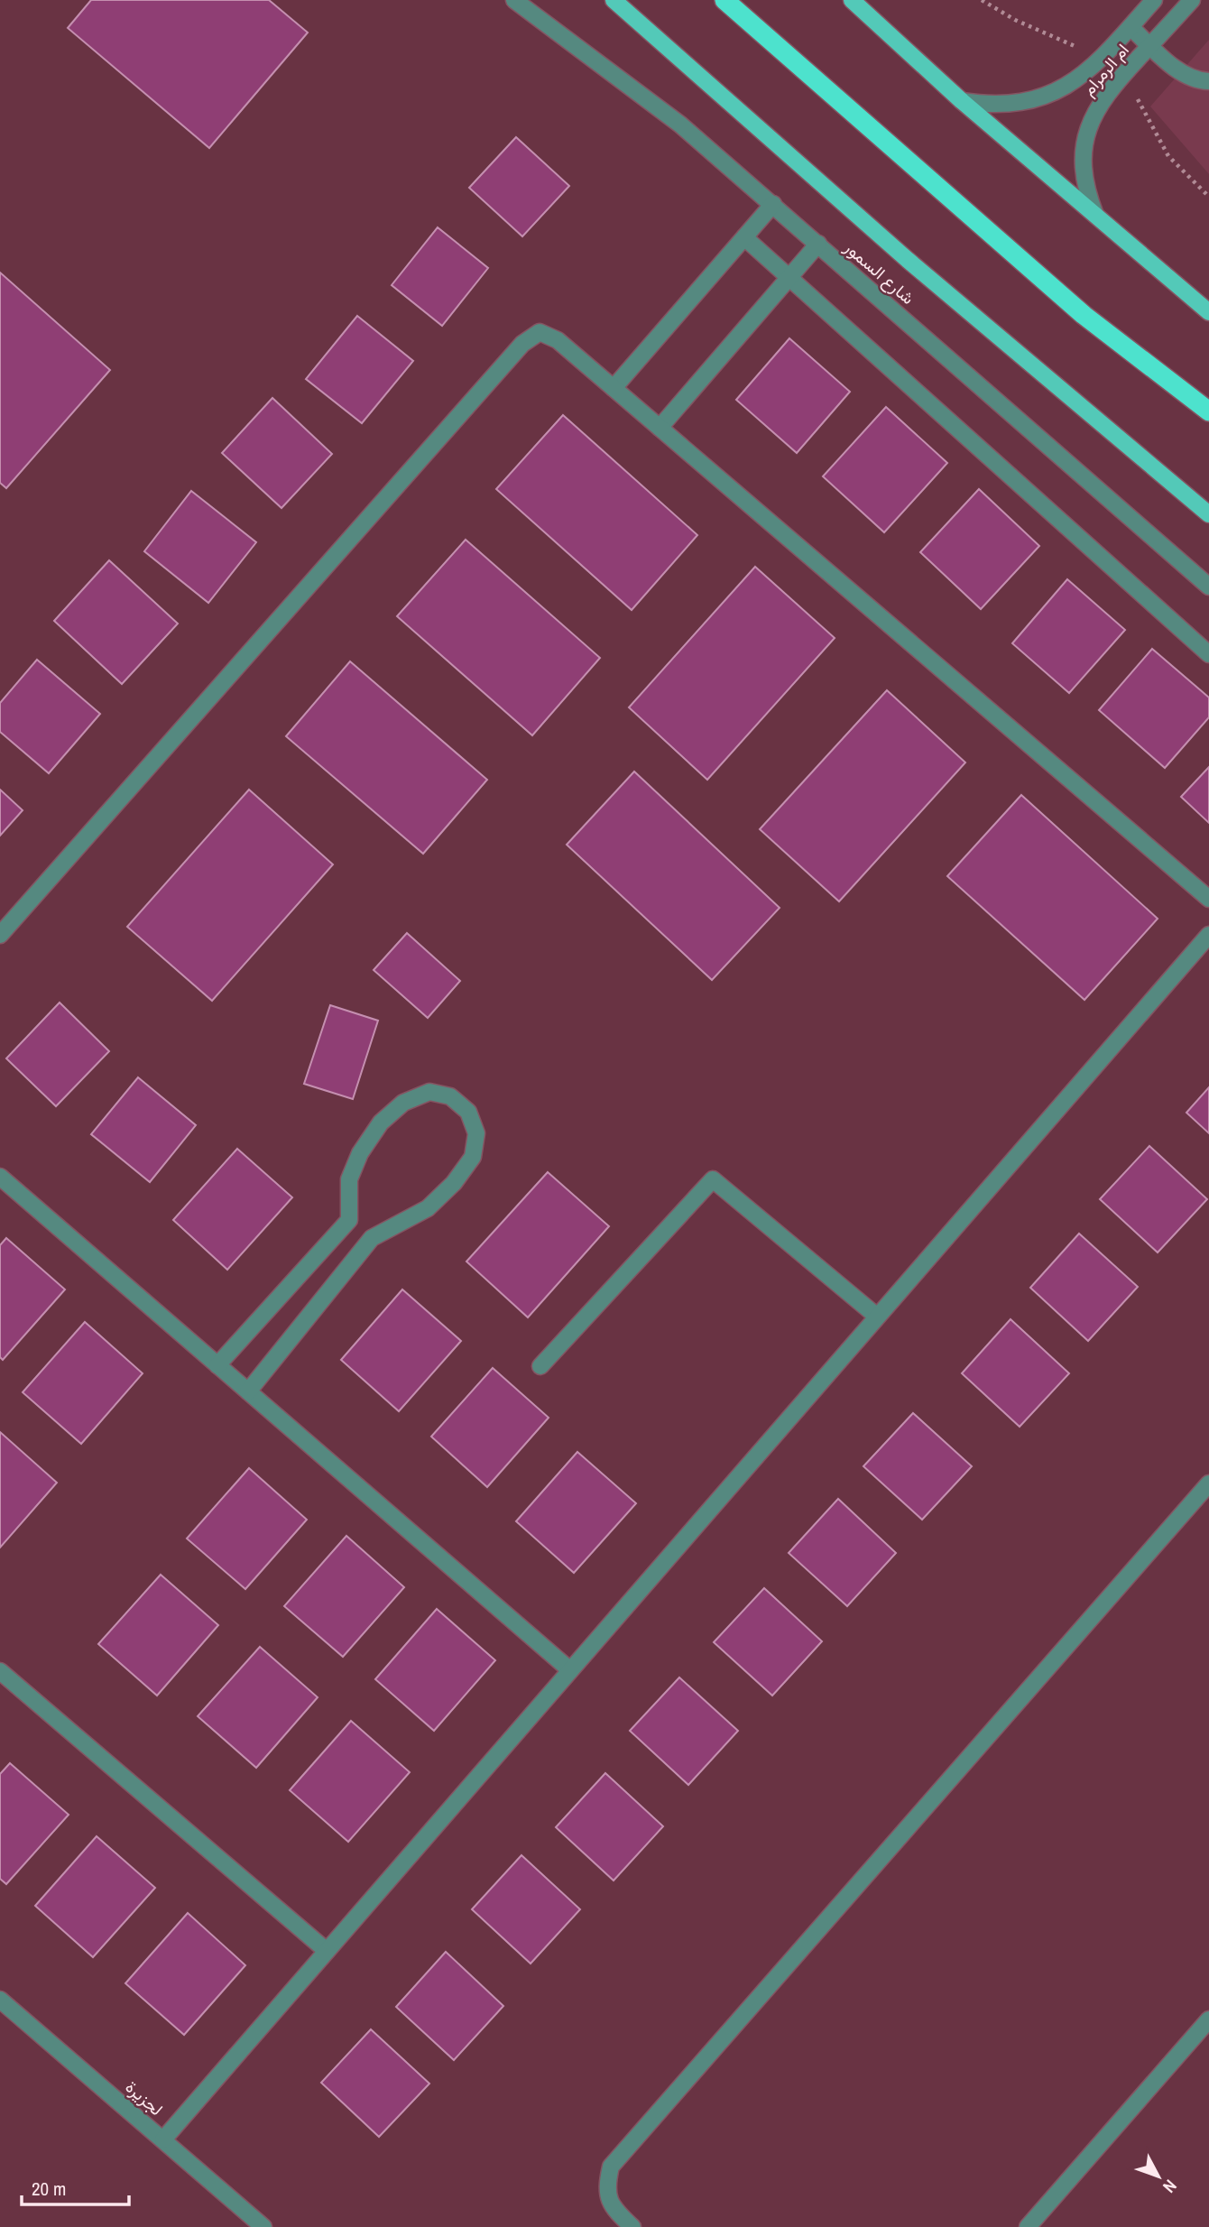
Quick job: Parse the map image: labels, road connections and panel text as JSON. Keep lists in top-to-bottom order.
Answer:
{
  "streets": {
    "main road": ["شارع السمور"],
    "street": ["ام الرمرام", "لجزيرة"]
  },
  "scale_bar": "20 m",
  "north": "bottom right"
}
